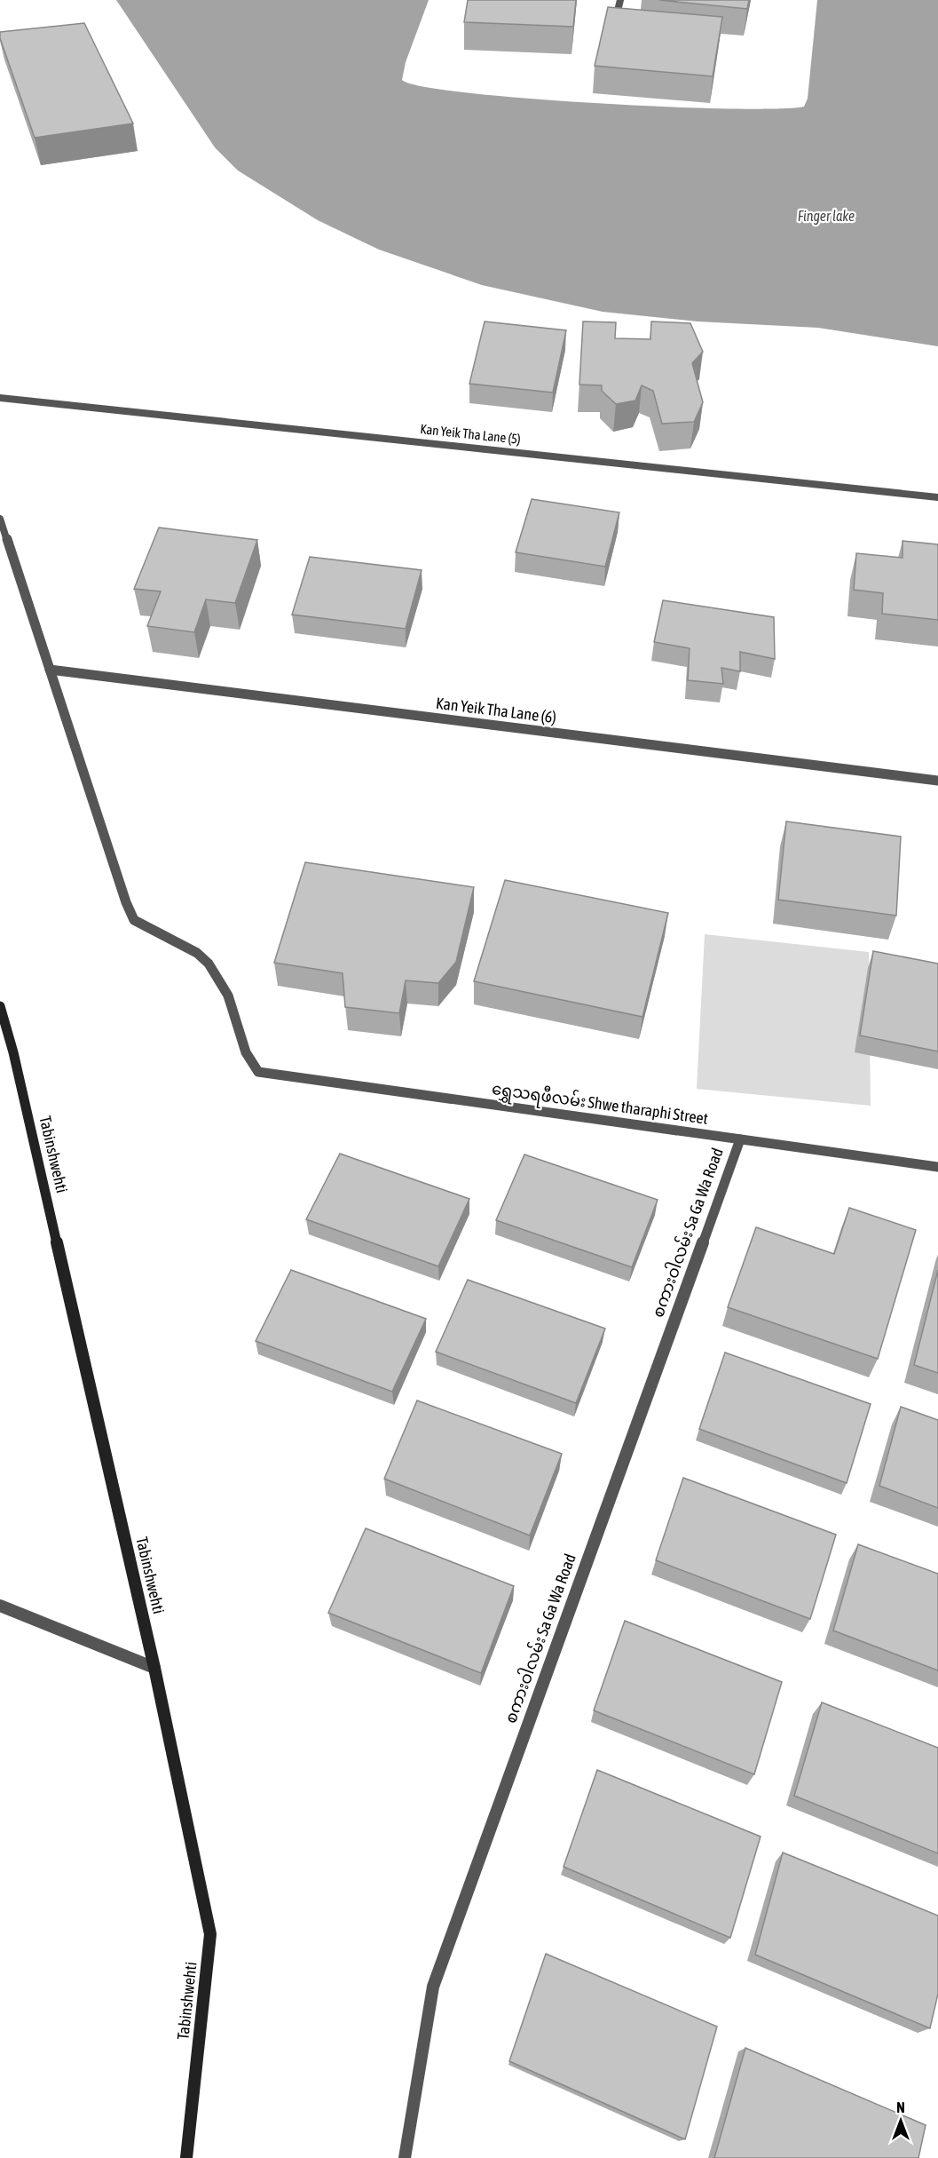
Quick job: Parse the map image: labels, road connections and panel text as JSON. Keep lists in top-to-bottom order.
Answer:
{
  "streets": {
    "main road": ["Tabinshwehti"],
    "street": [
      "Kan Yeik Tha Lane (5)",
      "Kan Yeik Tha Lane (6)",
      "ရွှေသရဖီလမ်း Shwe tharaphi Street",
      "စကားဝါလမ်း Sa Ga Wa Road"
    ]
  },
  "crossings": [
    ["Kan Yeik Tha Lane (6)", "ရွှေသရဖီလမ်း Shwe tharaphi Street"],
    ["ရွှေသရဖီလမ်း Shwe tharaphi Street", "စကားဝါလမ်း Sa Ga Wa Road"]
  ],
  "water": ["Finger lake"],
  "north": "top"
}
